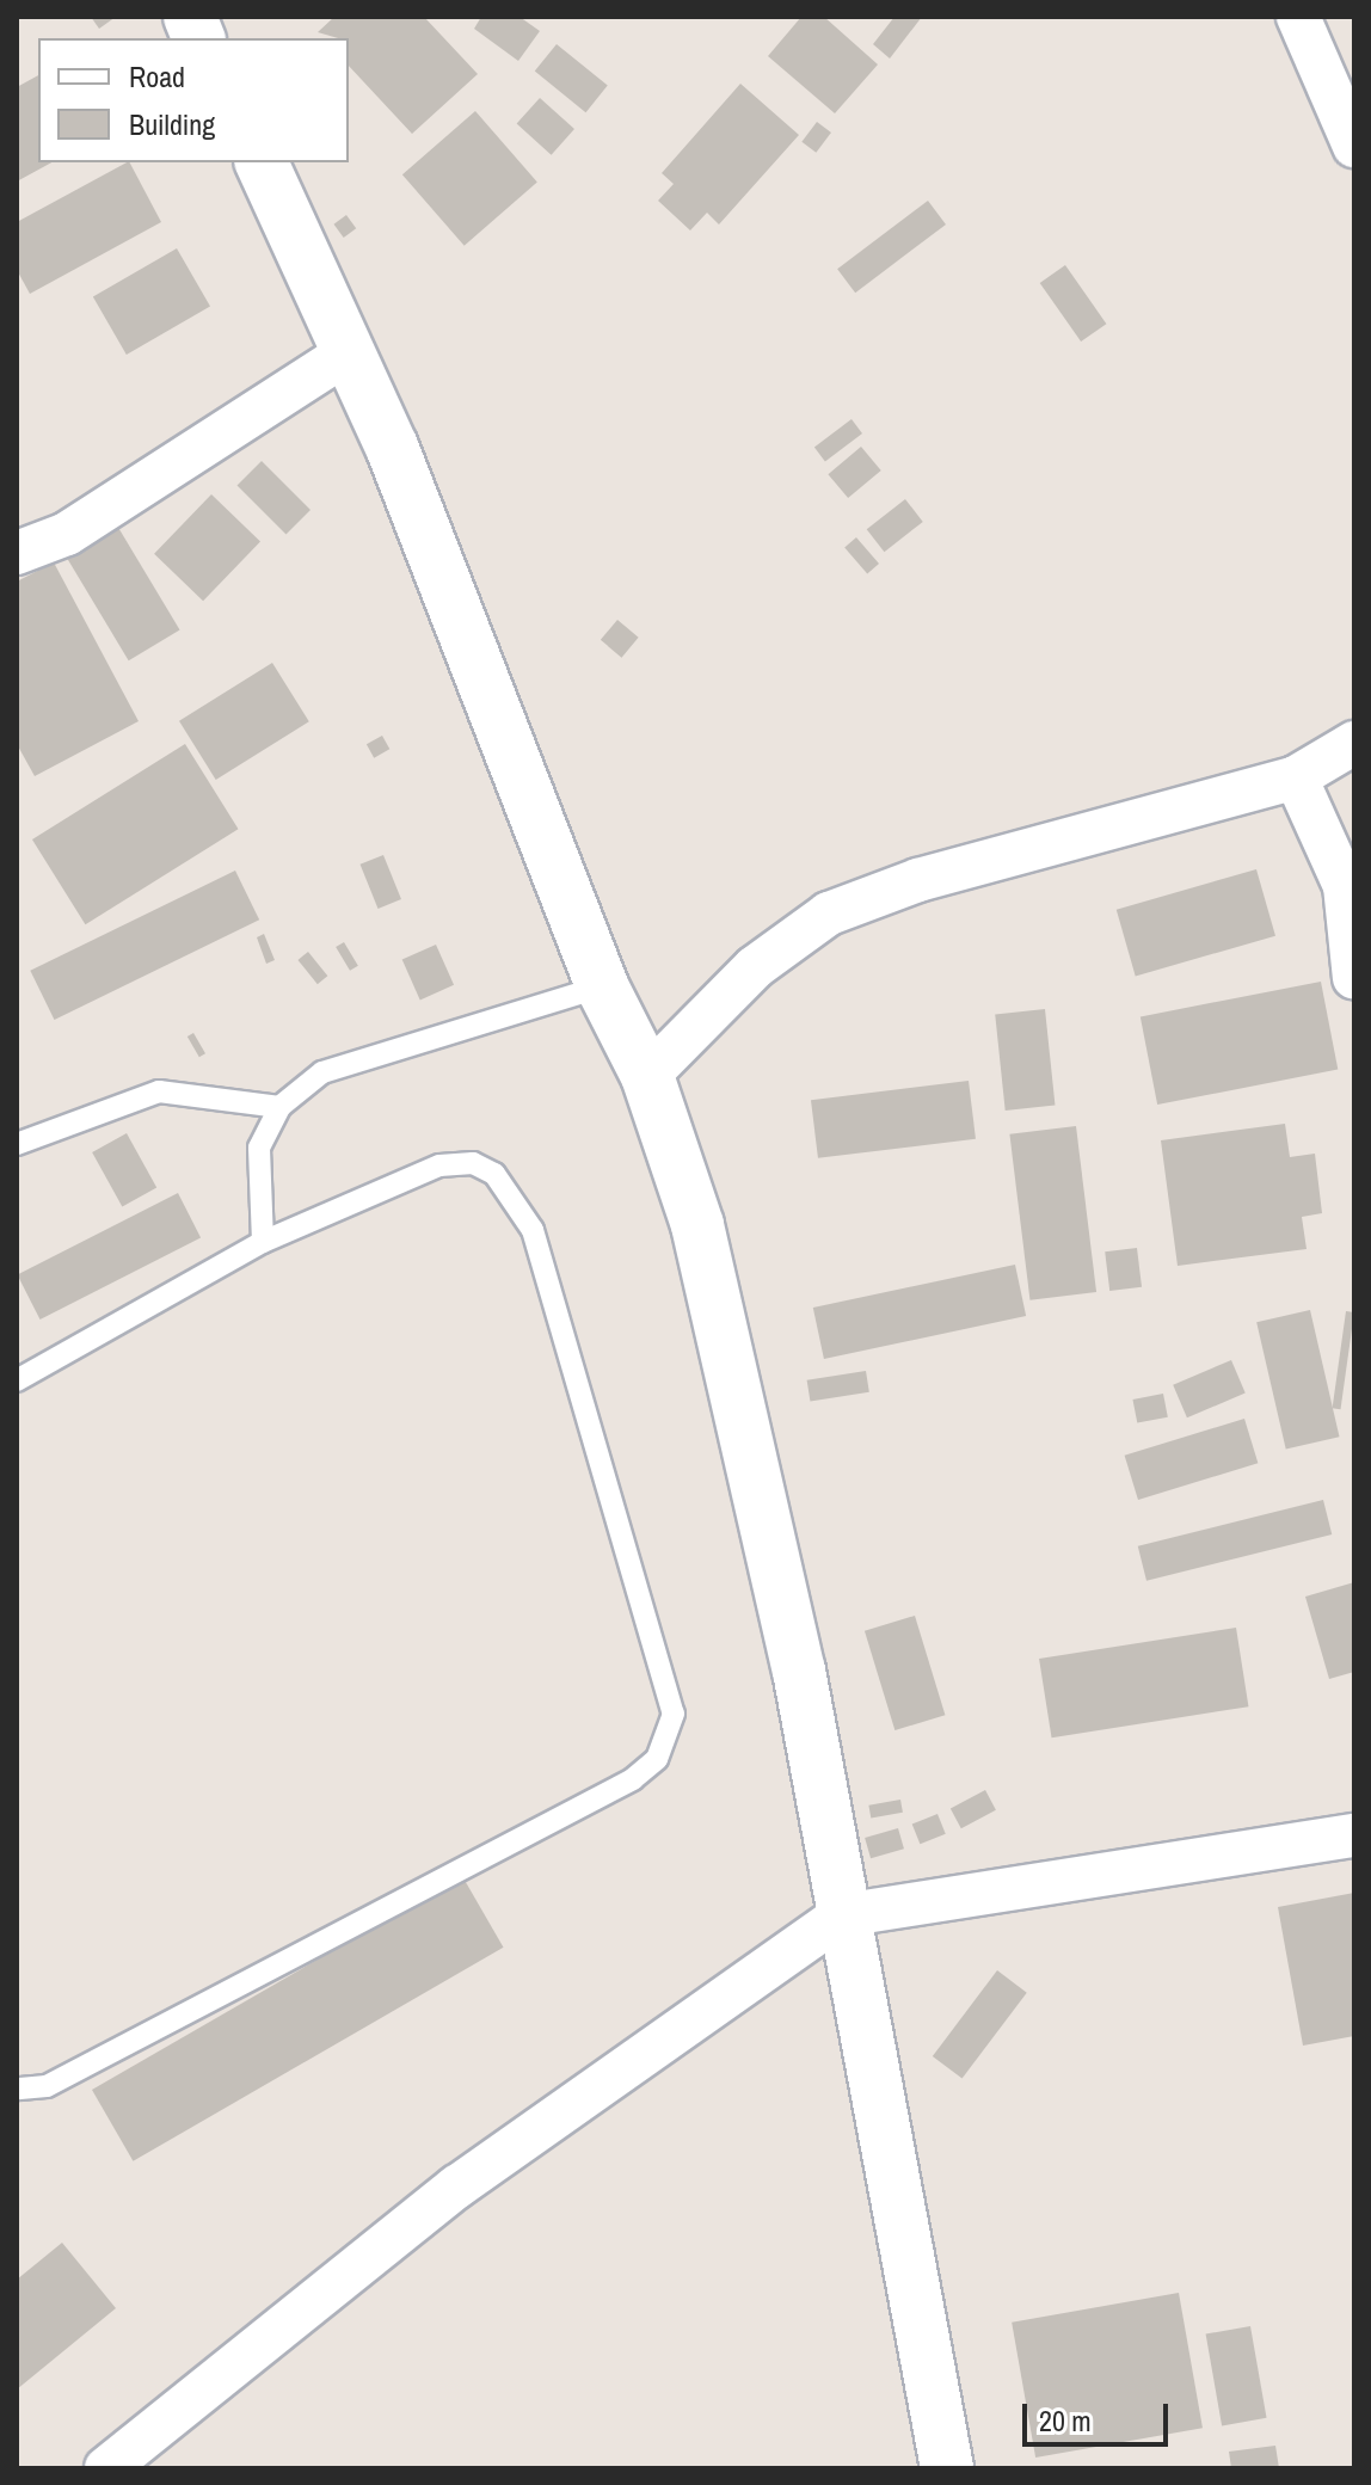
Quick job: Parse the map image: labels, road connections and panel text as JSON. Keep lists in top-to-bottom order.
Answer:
{
  "legend": ["Road", "Building"],
  "scale_bar": "20 m"
}
